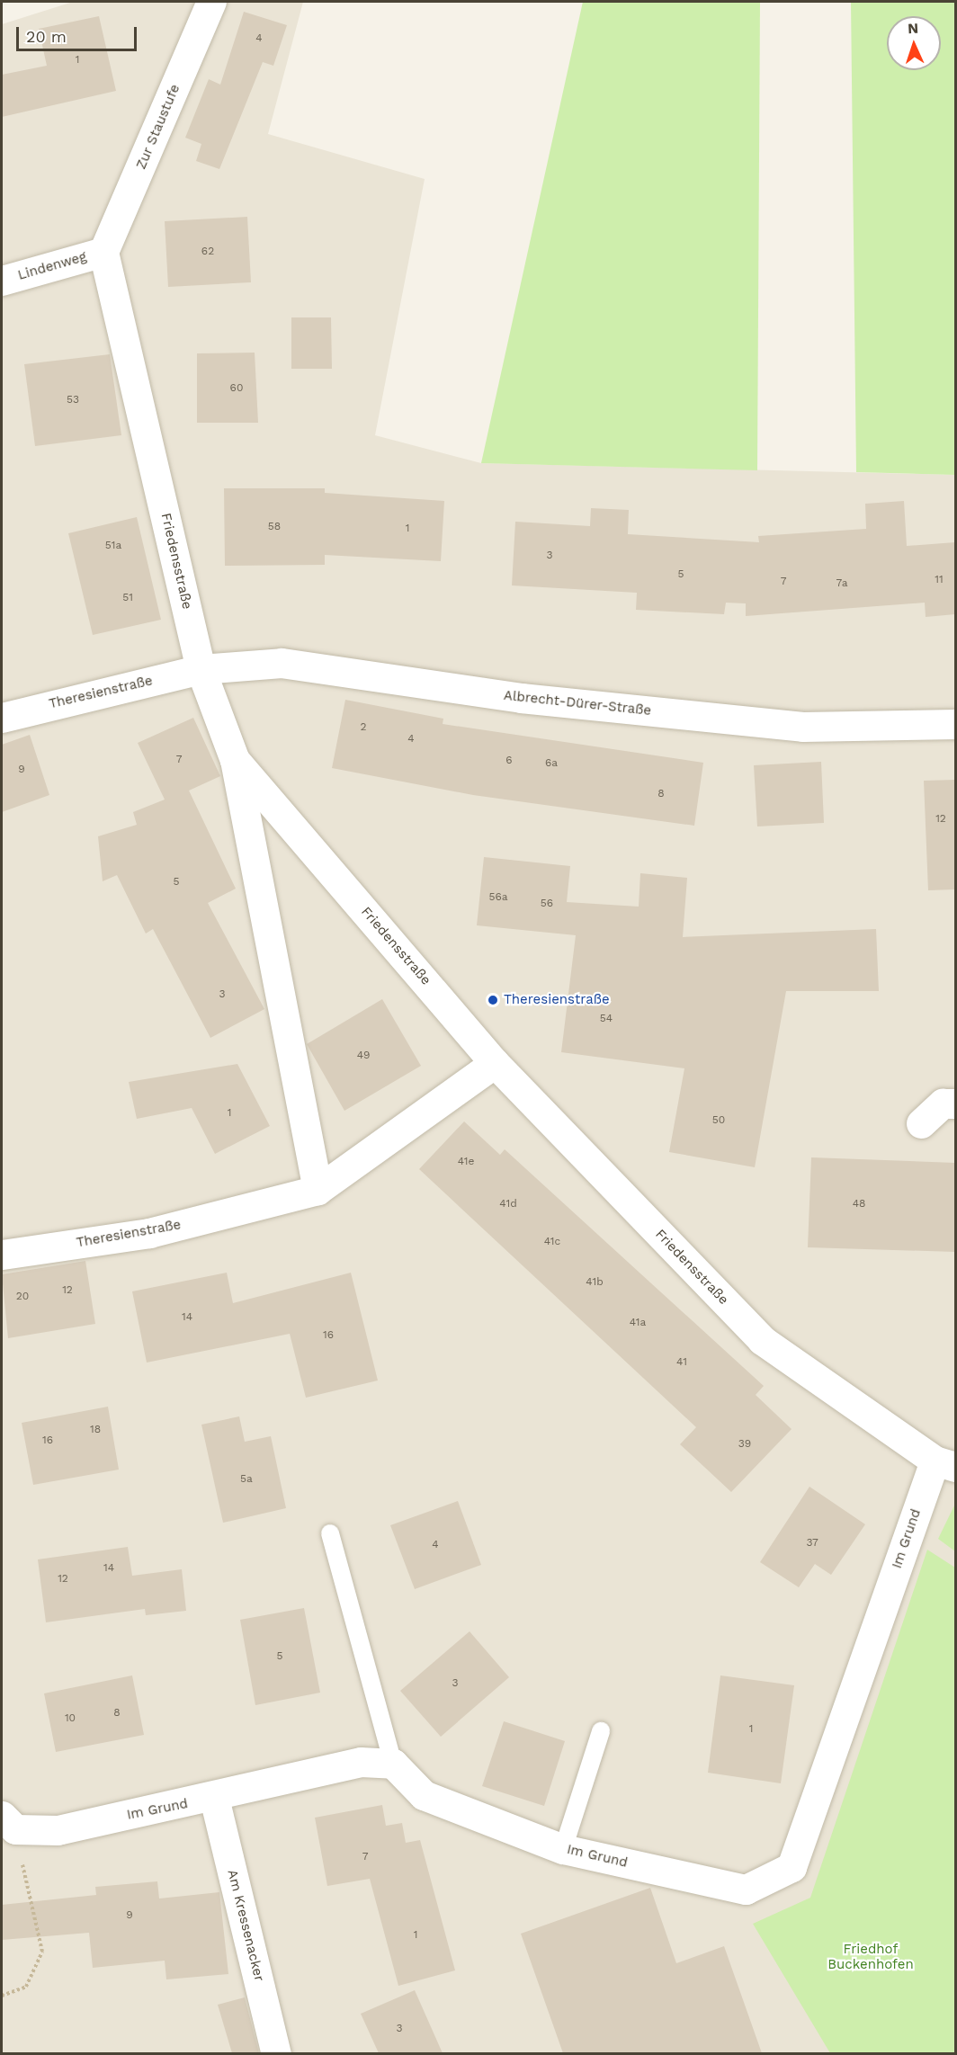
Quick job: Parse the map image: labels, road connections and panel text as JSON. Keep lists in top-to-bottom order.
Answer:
{
  "streets": {
    "street": [
      "Zur Staustufe",
      "Lindenweg",
      "Friedensstraße",
      "Theresienstraße",
      "Albrecht-Dürer-Straße",
      "Im Grund",
      "Am Kressenacker"
    ]
  },
  "crossings": [
    ["Zur Staustufe", "Lindenweg"],
    ["Zur Staustufe", "Friedensstraße"],
    ["Lindenweg", "Friedensstraße"],
    ["Friedensstraße", "Theresienstraße"],
    ["Friedensstraße", "Albrecht-Dürer-Straße"],
    ["Friedensstraße", "Im Grund"],
    ["Theresienstraße", "Albrecht-Dürer-Straße"],
    ["Im Grund", "Am Kressenacker"]
  ],
  "parks": ["Friedhof Buckenhofen"],
  "places": ["Theresienstraße"],
  "house_numbers": [
    "4",
    "1",
    "62",
    "60",
    "53",
    "58",
    "1",
    "51a",
    "3",
    "5",
    "11",
    "7",
    "7a",
    "51",
    "2",
    "4",
    "7",
    "6",
    "6a",
    "9",
    "8",
    "12",
    "5",
    "56a",
    "56",
    "3",
    "54",
    "49",
    "1",
    "50",
    "41e",
    "41d",
    "48",
    "41c",
    "41b",
    "12",
    "20",
    "14",
    "41a",
    "16",
    "41",
    "18",
    "16",
    "39",
    "5a",
    "37",
    "4",
    "14",
    "12",
    "5",
    "3",
    "8",
    "10",
    "1",
    "7",
    "9",
    "1",
    "3"
  ],
  "scale_bar": "20 m",
  "north": "top"
}
